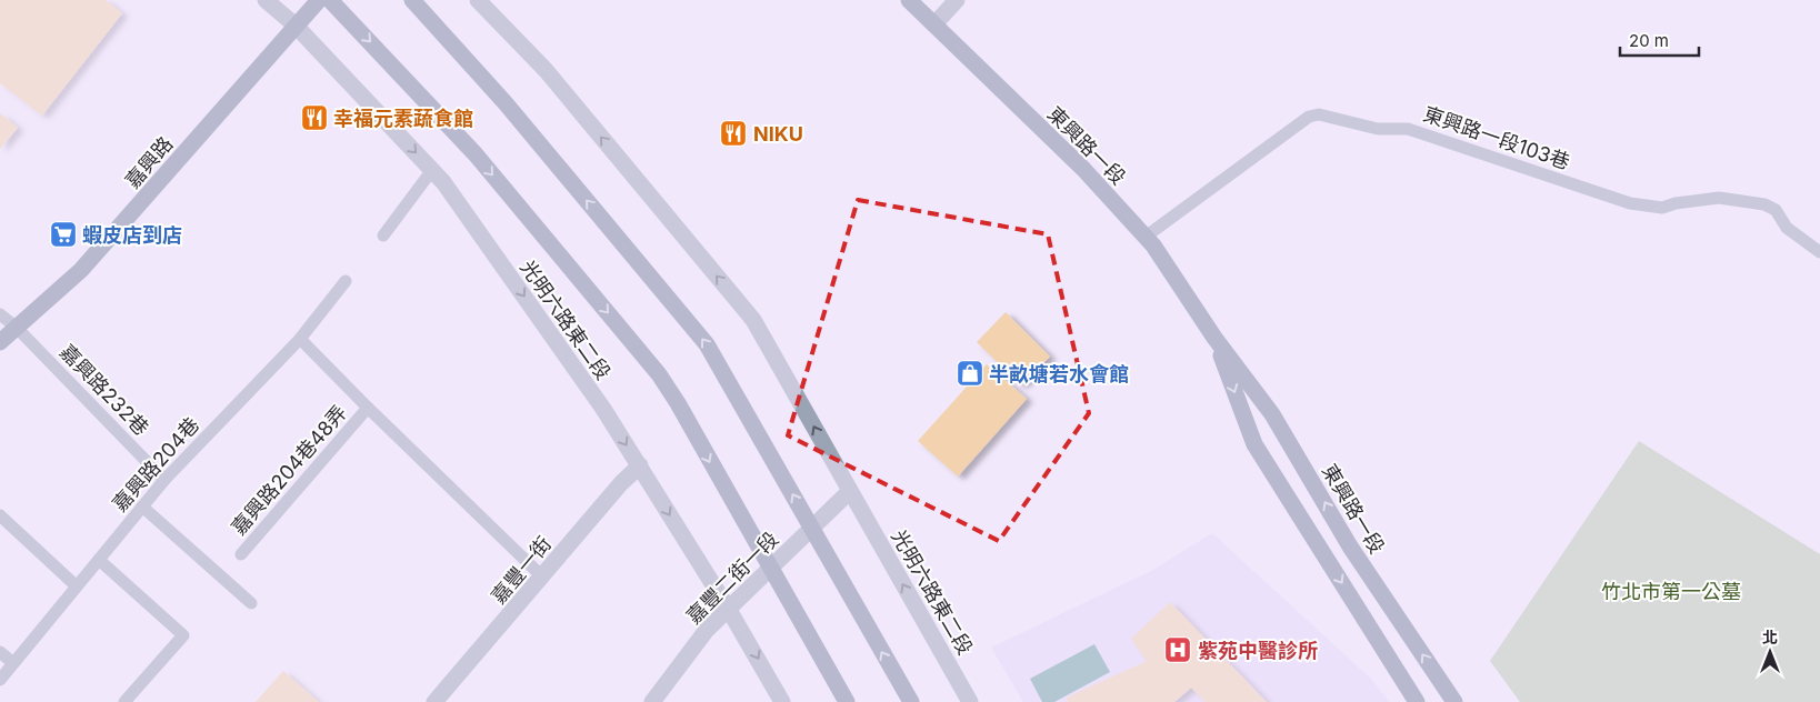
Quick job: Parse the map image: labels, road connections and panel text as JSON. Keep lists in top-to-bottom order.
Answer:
{
  "streets": {
    "street": [
      "東興路一段",
      "嘉興路",
      "光明六路東二段",
      "嘉豐一街",
      "嘉豐二街一段"
    ],
    "lane": [
      "東興路一段103巷",
      "嘉興路232巷",
      "嘉興路204巷",
      "嘉興路204巷48弄"
    ]
  },
  "crossings": [
    ["東興路一段103巷", "東興路一段"],
    ["嘉興路", "光明六路東二段"],
    ["嘉興路", "嘉興路232巷"],
    ["光明六路東二段", "嘉豐一街"],
    ["光明六路東二段", "嘉豐二街一段"],
    ["嘉興路232巷", "嘉興路204巷"],
    ["嘉興路204巷", "嘉興路204巷48弄"]
  ],
  "parks": ["竹北市第一公墓"],
  "places": {
    "restaurant": ["幸福元素蔬食館", "NIKU"],
    "supermarket": ["蝦皮店到店"],
    "shop": ["半畝塘若水會館"],
    "hospital": ["紫苑中醫診所"]
  },
  "scale_bar": "20 m",
  "north": "top"
}
